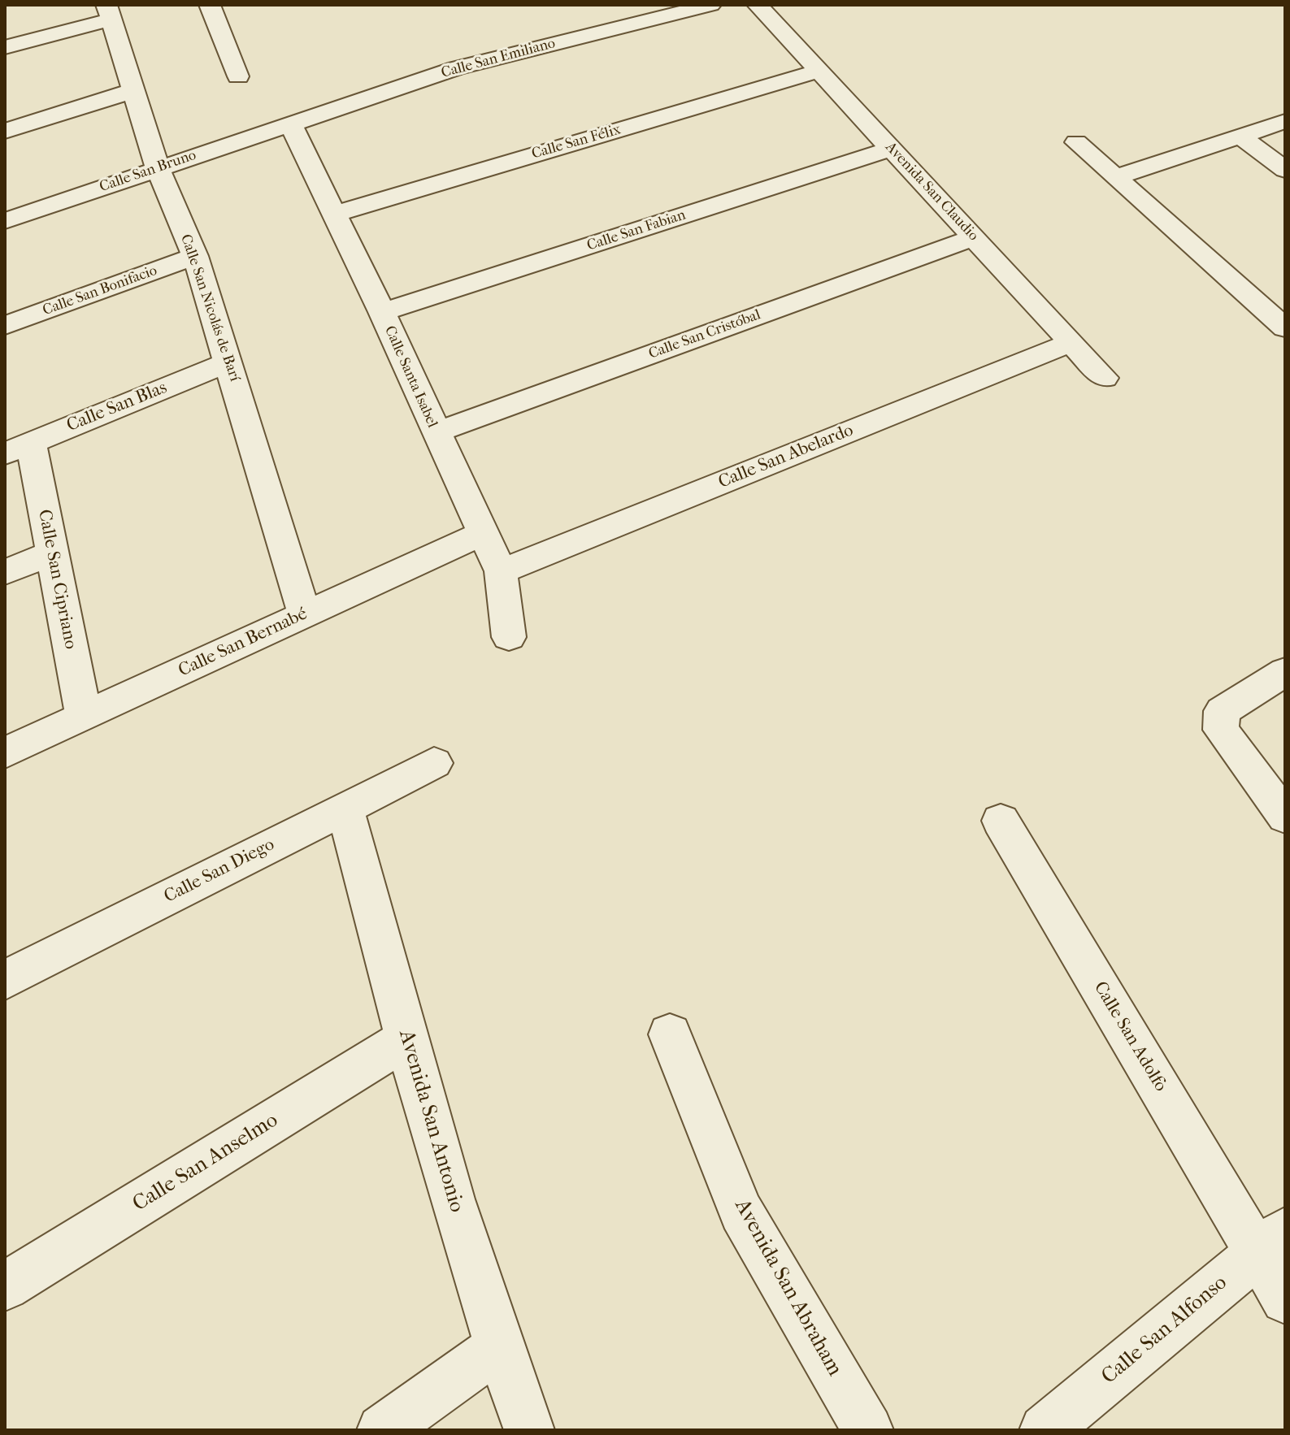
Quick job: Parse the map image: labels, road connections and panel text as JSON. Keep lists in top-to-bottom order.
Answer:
{
  "streets": {
    "street": [
      "Calle San Emiliano",
      "Calle San Félix",
      "Calle San Bruno",
      "Avenida San Claudio",
      "Calle San Fabian",
      "Calle San Bonifacio",
      "Calle San Nicolás de Barí",
      "Calle San Cristóbal",
      "Calle Santa Isabel",
      "Calle San Blas",
      "Calle San Abelardo",
      "Calle San Cipriano",
      "Calle San Bernabé",
      "Calle San Diego",
      "Calle San Adolfo",
      "Avenida San Antonio",
      "Calle San Anselmo",
      "Avenida San Abraham",
      "Calle San Alfonso"
    ]
  },
  "crossings": [
    ["Calle San Emiliano", "Calle San Bruno"],
    ["Calle San Emiliano", "Calle Santa Isabel"],
    ["Calle San Félix", "Avenida San Claudio"],
    ["Calle San Félix", "Calle Santa Isabel"],
    ["Calle San Bruno", "Calle San Nicolás de Barí"],
    ["Calle San Bruno", "Calle Santa Isabel"],
    ["Avenida San Claudio", "Calle San Fabian"],
    ["Avenida San Claudio", "Calle San Cristóbal"],
    ["Avenida San Claudio", "Calle San Abelardo"],
    ["Calle San Fabian", "Calle Santa Isabel"],
    ["Calle San Bonifacio", "Calle San Nicolás de Barí"],
    ["Calle San Nicolás de Barí", "Calle San Blas"],
    ["Calle San Nicolás de Barí", "Calle San Bernabé"],
    ["Calle San Cristóbal", "Calle Santa Isabel"],
    ["Calle Santa Isabel", "Calle San Abelardo"],
    ["Calle Santa Isabel", "Calle San Bernabé"],
    ["Calle San Blas", "Calle San Cipriano"],
    ["Calle San Cipriano", "Calle San Bernabé"],
    ["Calle San Diego", "Avenida San Antonio"],
    ["Calle San Adolfo", "Calle San Alfonso"],
    ["Avenida San Antonio", "Calle San Anselmo"]
  ]
}
